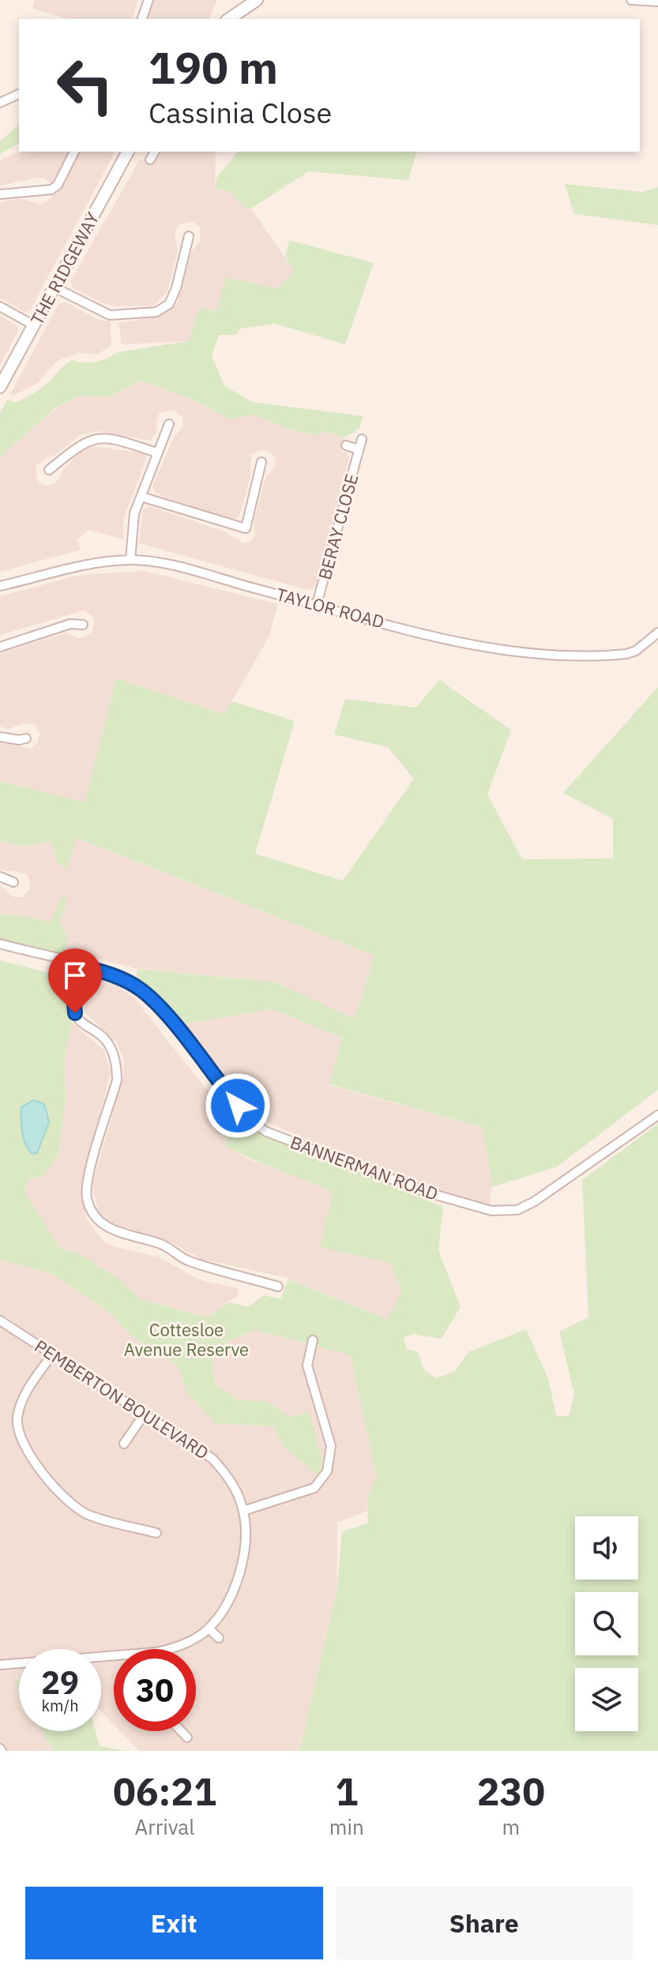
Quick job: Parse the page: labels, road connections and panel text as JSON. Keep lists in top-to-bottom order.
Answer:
{
  "streets": {
    "street": [
      "THE RIDGEWAY",
      "BERAY CLOSE",
      "TAYLOR ROAD",
      "BANNERMAN ROAD",
      "PEMBERTON BOULEVARD"
    ]
  },
  "crossings": [
    ["BERAY CLOSE", "TAYLOR ROAD"]
  ],
  "parks": ["Cottesloe Avenue Reserve"],
  "page": {
    "turn": ["190 m", "Cassinia Close"],
    "speed": "29 km/h",
    "limit": "30",
    "eta": [
      "06:21",
      "Arrival",
      "1",
      "min",
      "230",
      "m"
    ],
    "buttons": ["Exit", "Share"]
  }
}
